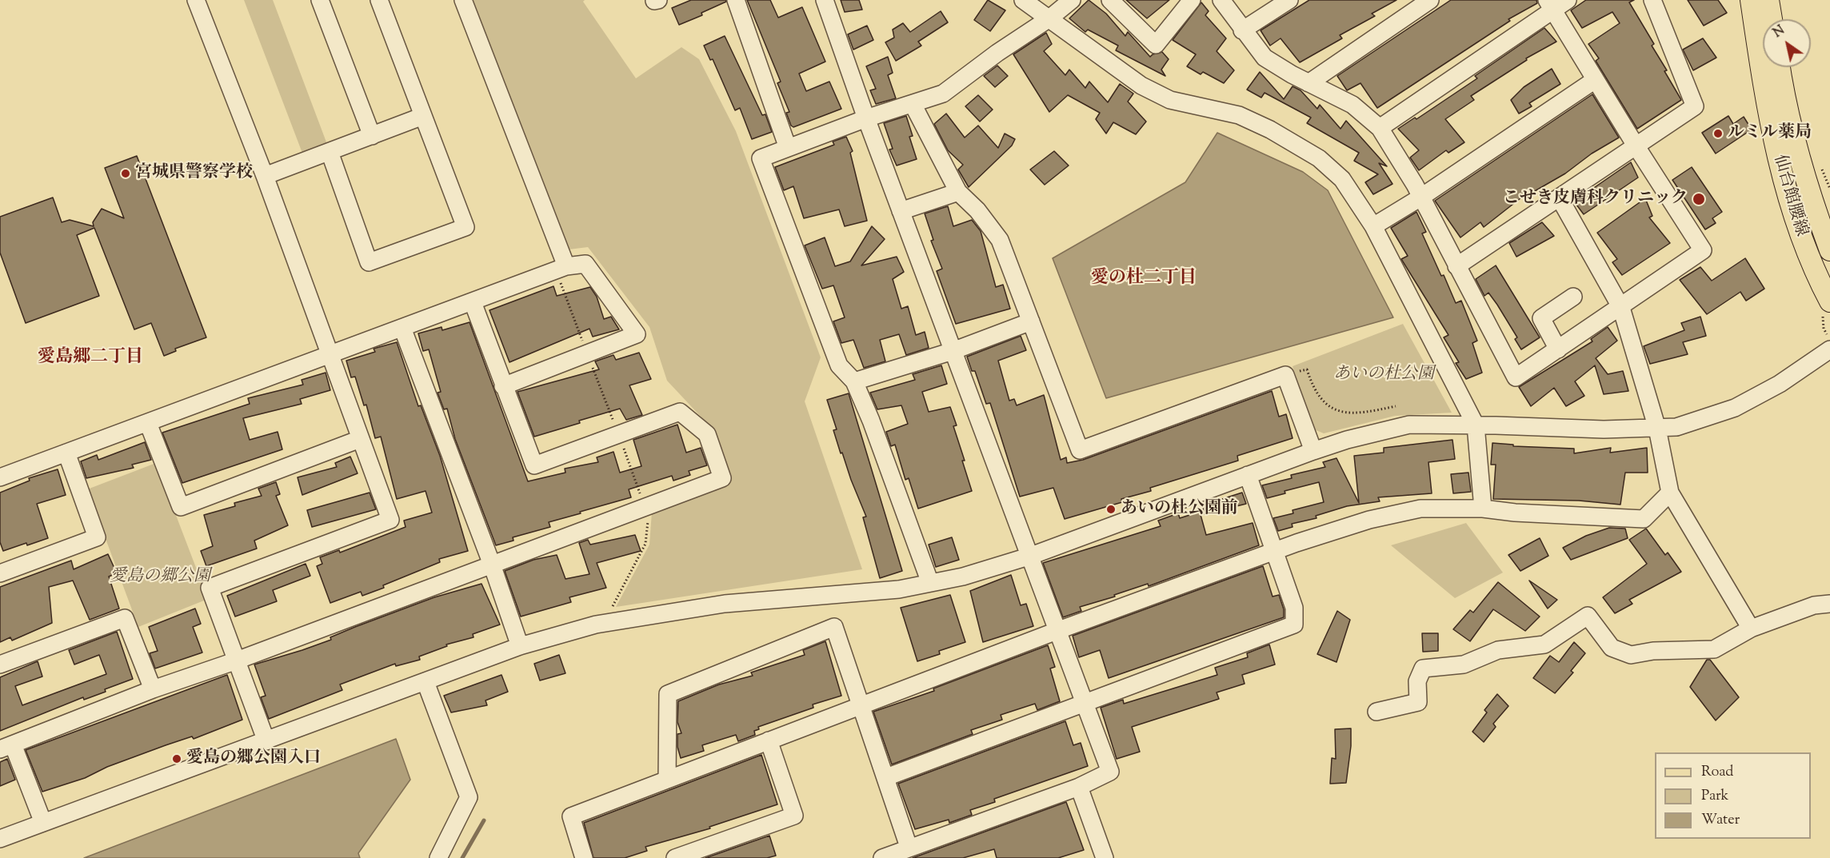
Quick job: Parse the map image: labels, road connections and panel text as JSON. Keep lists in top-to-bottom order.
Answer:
{
  "streets": {
    "main road": ["仙台館腰線"]
  },
  "districts": ["愛の杜二丁目", "愛島郷二丁目"],
  "parks": ["あいの杜公園", "愛島の郷公園"],
  "places": [
    "ルミル薬局",
    "宮城県警察学校",
    "こせき皮膚科クリニック",
    "あいの杜公園前",
    "愛島の郷公園入口"
  ],
  "legend": ["Road", "Park", "Water"],
  "north": "top left"
}
